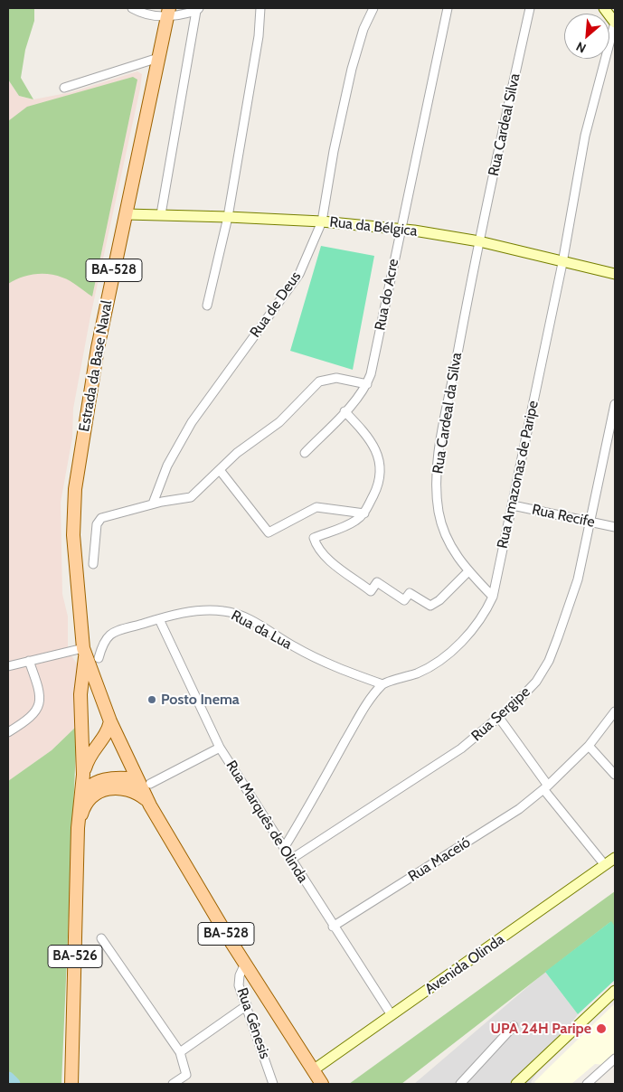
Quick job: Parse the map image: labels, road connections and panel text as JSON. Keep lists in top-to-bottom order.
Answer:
{
  "streets": {
    "main road": [
      "Rua da Bélgica",
      "BA-528",
      "Estrada da Base Naval",
      "BA-526",
      "Avenida Olinda"
    ],
    "street": [
      "Rua Cardeal Silva",
      "Rua do Acre",
      "Rua de Deus",
      "Rua Cardeal da Silva",
      "Rua Amazonas de Paripe",
      "Rua Recife",
      "Rua da Lua",
      "Rua Sergipe",
      "Rua Marquês de Olinda",
      "Rua Maceió",
      "Rua Gênesis"
    ]
  },
  "crossings": [
    ["Rua Cardeal Silva", "Rua da Bélgica"],
    ["Rua Cardeal Silva", "Rua Cardeal da Silva"],
    ["Rua da Bélgica", "Rua do Acre"],
    ["Rua da Bélgica", "Rua de Deus"],
    ["Rua da Bélgica", "Estrada da Base Naval"],
    ["Rua da Bélgica", "Rua Cardeal da Silva"],
    ["Rua da Bélgica", "Rua Amazonas de Paripe"],
    ["BA-528", "Estrada da Base Naval"],
    ["BA-528", "BA-526"],
    ["BA-528", "Avenida Olinda"],
    ["BA-528", "Rua Gênesis"],
    ["Estrada da Base Naval", "BA-526"],
    ["Rua Cardeal da Silva", "Rua Amazonas de Paripe"],
    ["Rua Amazonas de Paripe", "Rua Recife"],
    ["Rua Amazonas de Paripe", "Rua da Lua"],
    ["Rua Recife", "Rua Sergipe"],
    ["Rua da Lua", "Rua Marquês de Olinda"],
    ["Rua Sergipe", "Rua Marquês de Olinda"],
    ["Rua Marquês de Olinda", "Rua Maceió"],
    ["Rua Marquês de Olinda", "Avenida Olinda"]
  ],
  "places": ["Posto Inema", "UPA 24H Paripe"],
  "north": "bottom left"
}
